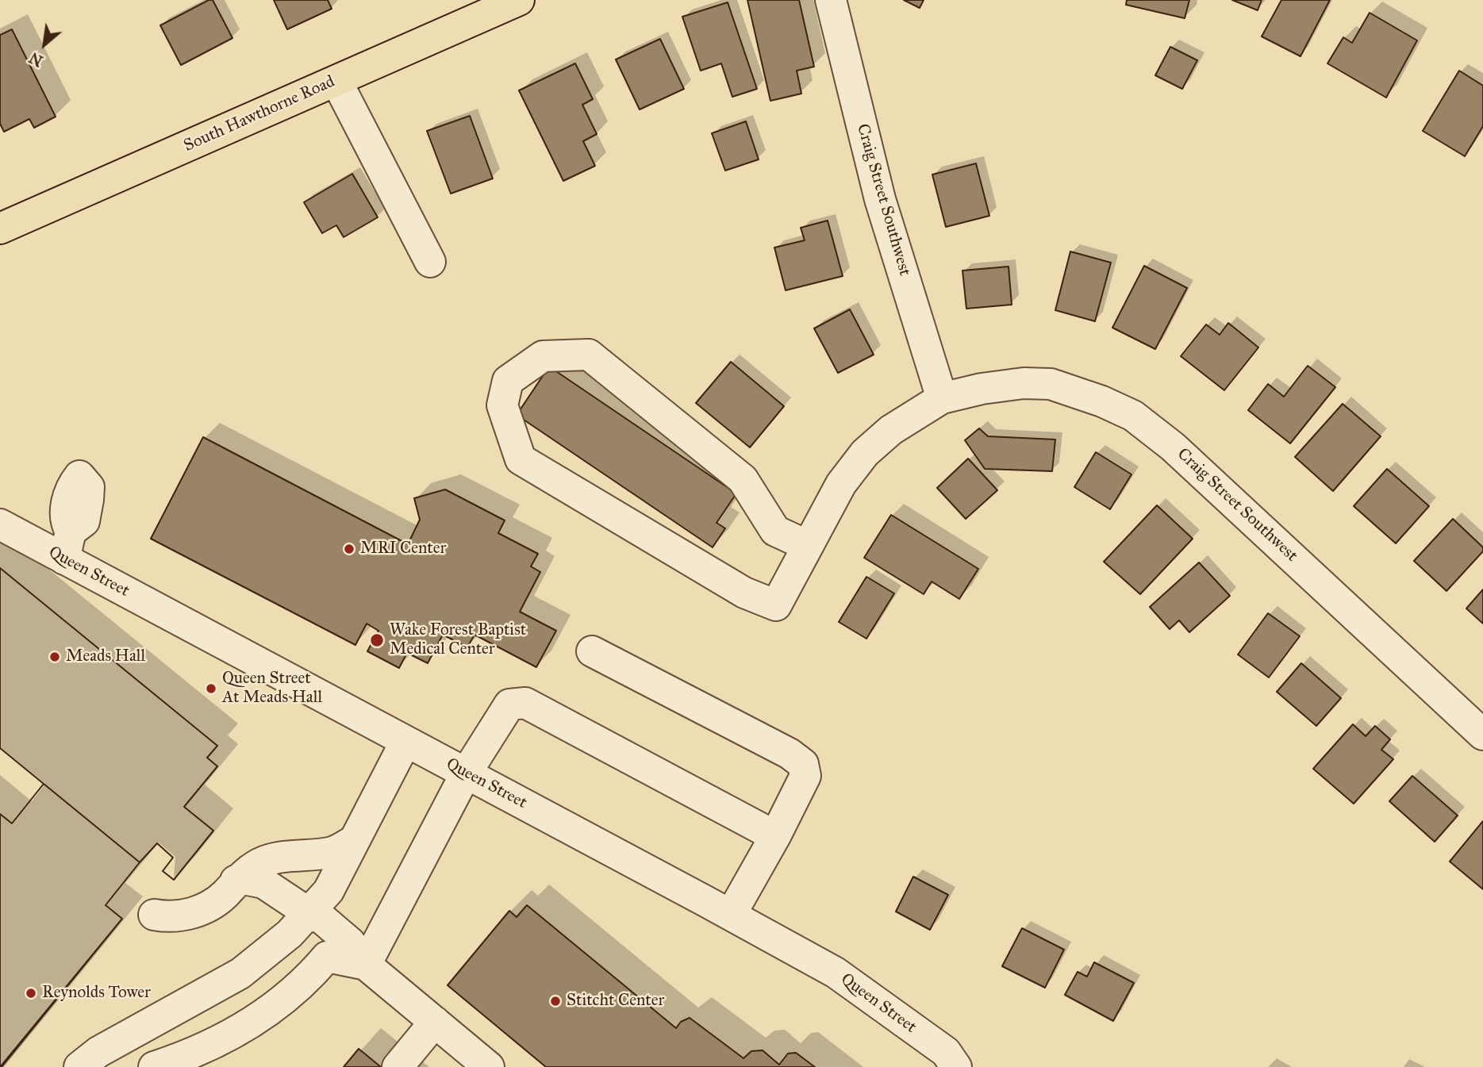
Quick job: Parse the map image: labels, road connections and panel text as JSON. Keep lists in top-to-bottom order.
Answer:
{
  "streets": {
    "main road": ["South Hawthorne Road"],
    "street": ["Craig Street Southwest", "Queen Street"]
  },
  "places": [
    "MRI Center",
    "Wake Forest Baptist Medical Center",
    "Meads Hall",
    "Queen Street At Meads Hall",
    "Reynolds Tower",
    "Stitcht Center"
  ],
  "north": "bottom left"
}
